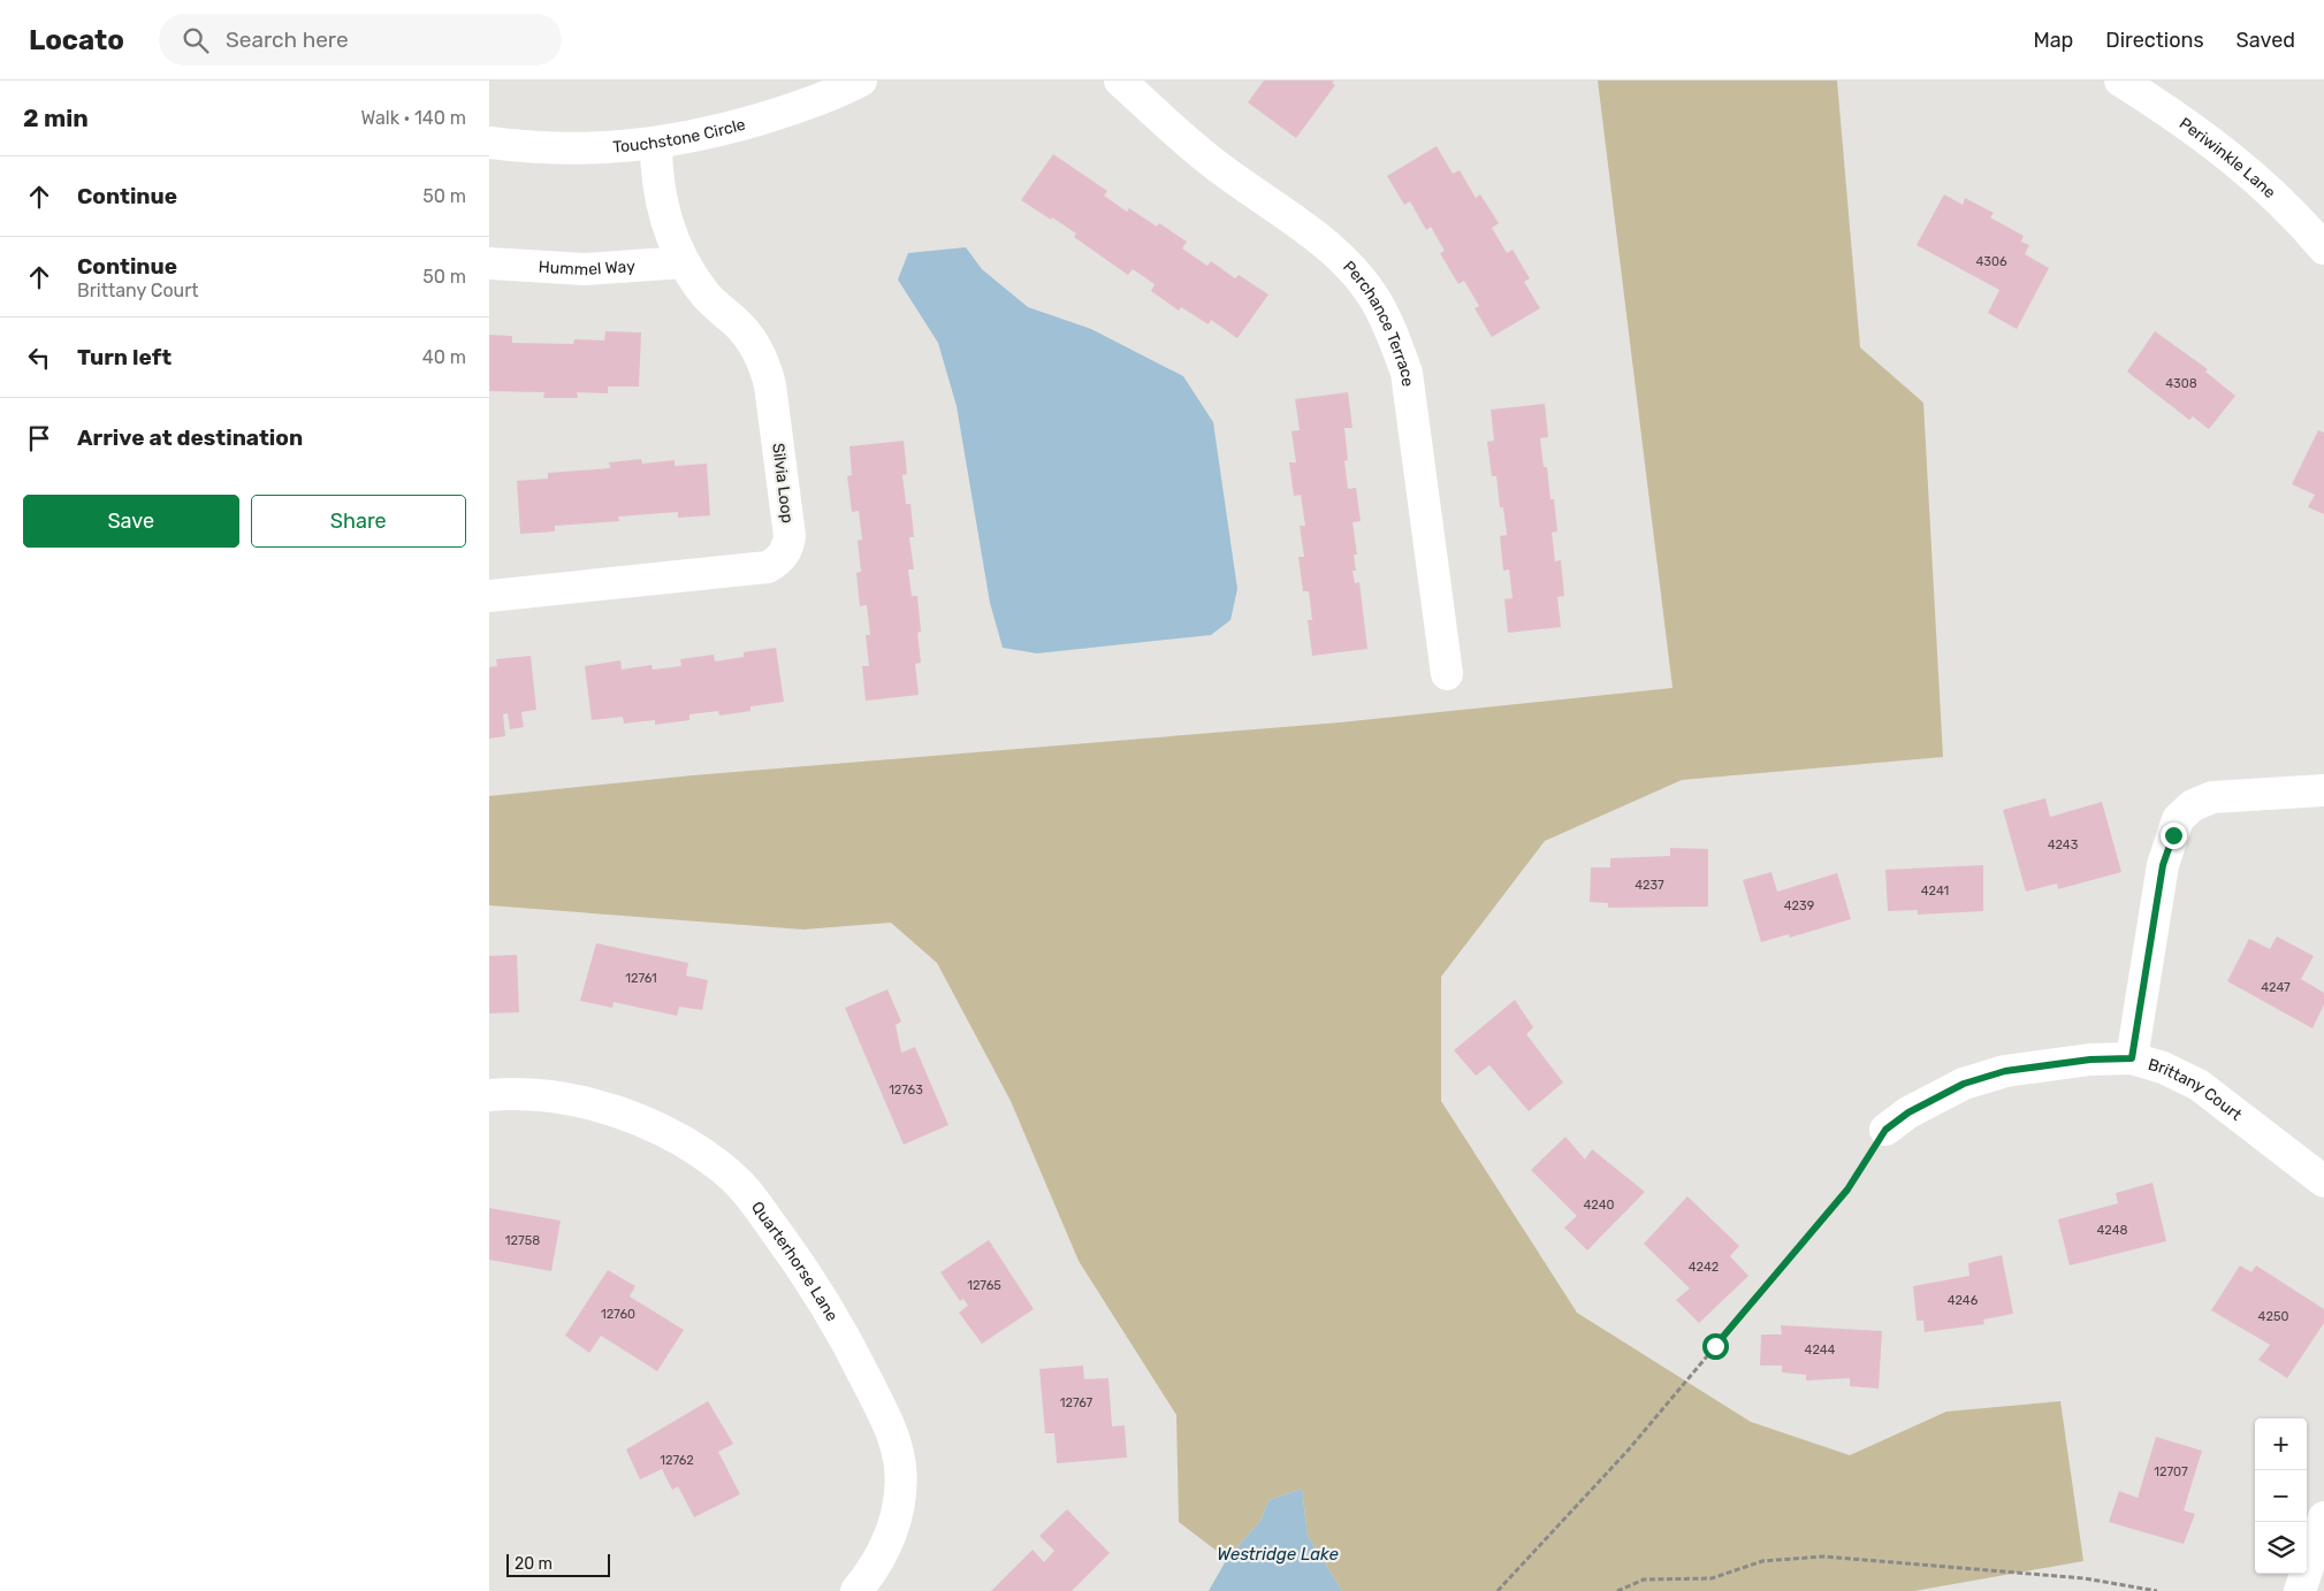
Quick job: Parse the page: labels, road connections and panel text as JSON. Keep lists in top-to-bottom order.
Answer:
{
  "streets": {
    "street": [
      "Touchstone Circle",
      "Periwinkle Lane",
      "Hummel Way",
      "Perchance Terrace",
      "Silvia Loop",
      "Brittany Court",
      "Quarterhorse Lane"
    ]
  },
  "crossings": [
    ["Touchstone Circle", "Silvia Loop"],
    ["Hummel Way", "Silvia Loop"]
  ],
  "water": ["Westridge Lake"],
  "house_numbers": [
    "4306",
    "4308",
    "4243",
    "4237",
    "4241",
    "4239",
    "12761",
    "4247",
    "12763",
    "4240",
    "4248",
    "12758",
    "4242",
    "12765",
    "4246",
    "12760",
    "4250",
    "4244",
    "12767",
    "12762",
    "12707"
  ],
  "scale_bar": "20 m",
  "page": {
    "header": "Locato",
    "search": "Search here",
    "nav": ["Map", "Directions", "Saved"],
    "heading": ["2 min", "Walk · 140 m"],
    "list": [
      ["Continue", "50 m"],
      ["Continue", "Brittany Court", "50 m"],
      ["Turn left", "40 m"],
      "Arrive at destination"
    ],
    "buttons": ["Save", "Share"],
    "map_buttons": ["+", "−"],
    "scale": "20 m"
  }
}
